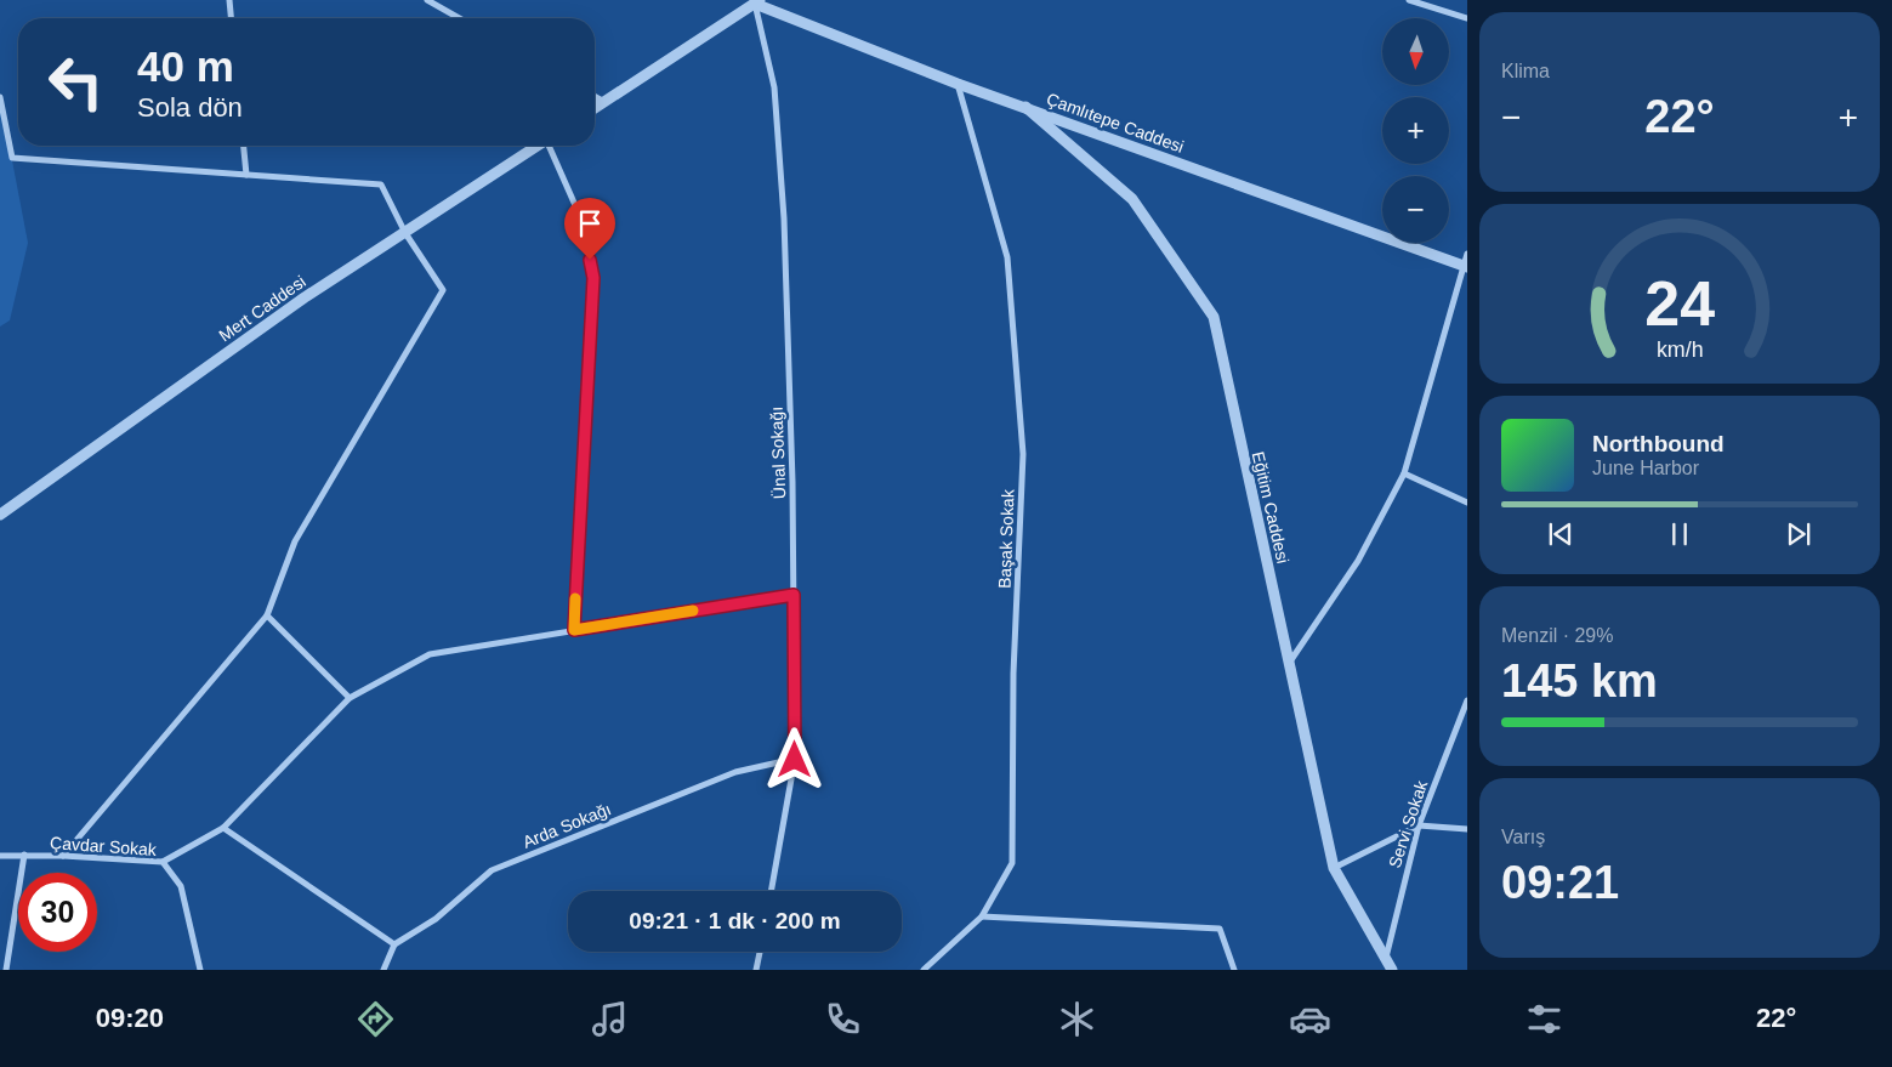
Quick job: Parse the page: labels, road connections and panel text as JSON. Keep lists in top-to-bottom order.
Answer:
{
  "streets": {
    "street": [
      "Çamlıtepe Caddesi",
      "Mert Caddesi",
      "Ünal Sokağı",
      "Eğitim Caddesi",
      "Başak Sokak",
      "Servi Sokak",
      "Arda Sokağı",
      "Çavdar Sokak"
    ]
  },
  "crossings": [
    ["Çamlıtepe Caddesi", "Ünal Sokağı"],
    ["Çamlıtepe Caddesi", "Eğitim Caddesi"],
    ["Çamlıtepe Caddesi", "Başak Sokak"],
    ["Ünal Sokağı", "Arda Sokağı"],
    ["Eğitim Caddesi", "Servi Sokak"]
  ],
  "north": "bottom",
  "page": {
    "tile": [
      "Klima",
      ["Menzil · 29%", "145 km"],
      ["Varış", "09:21"]
    ],
    "map_buttons": ["+", "−"],
    "turn": ["40 m", "Sola dön"],
    "heat": ["−", "22°", "+"],
    "song": ["Northbound", "June Harbor"],
    "limit": "30",
    "trip": "09:21 · 1 dk · 200 m",
    "tabs": ["09:20", "22°"],
    "gauge": ["24", "km/h"]
  }
}
